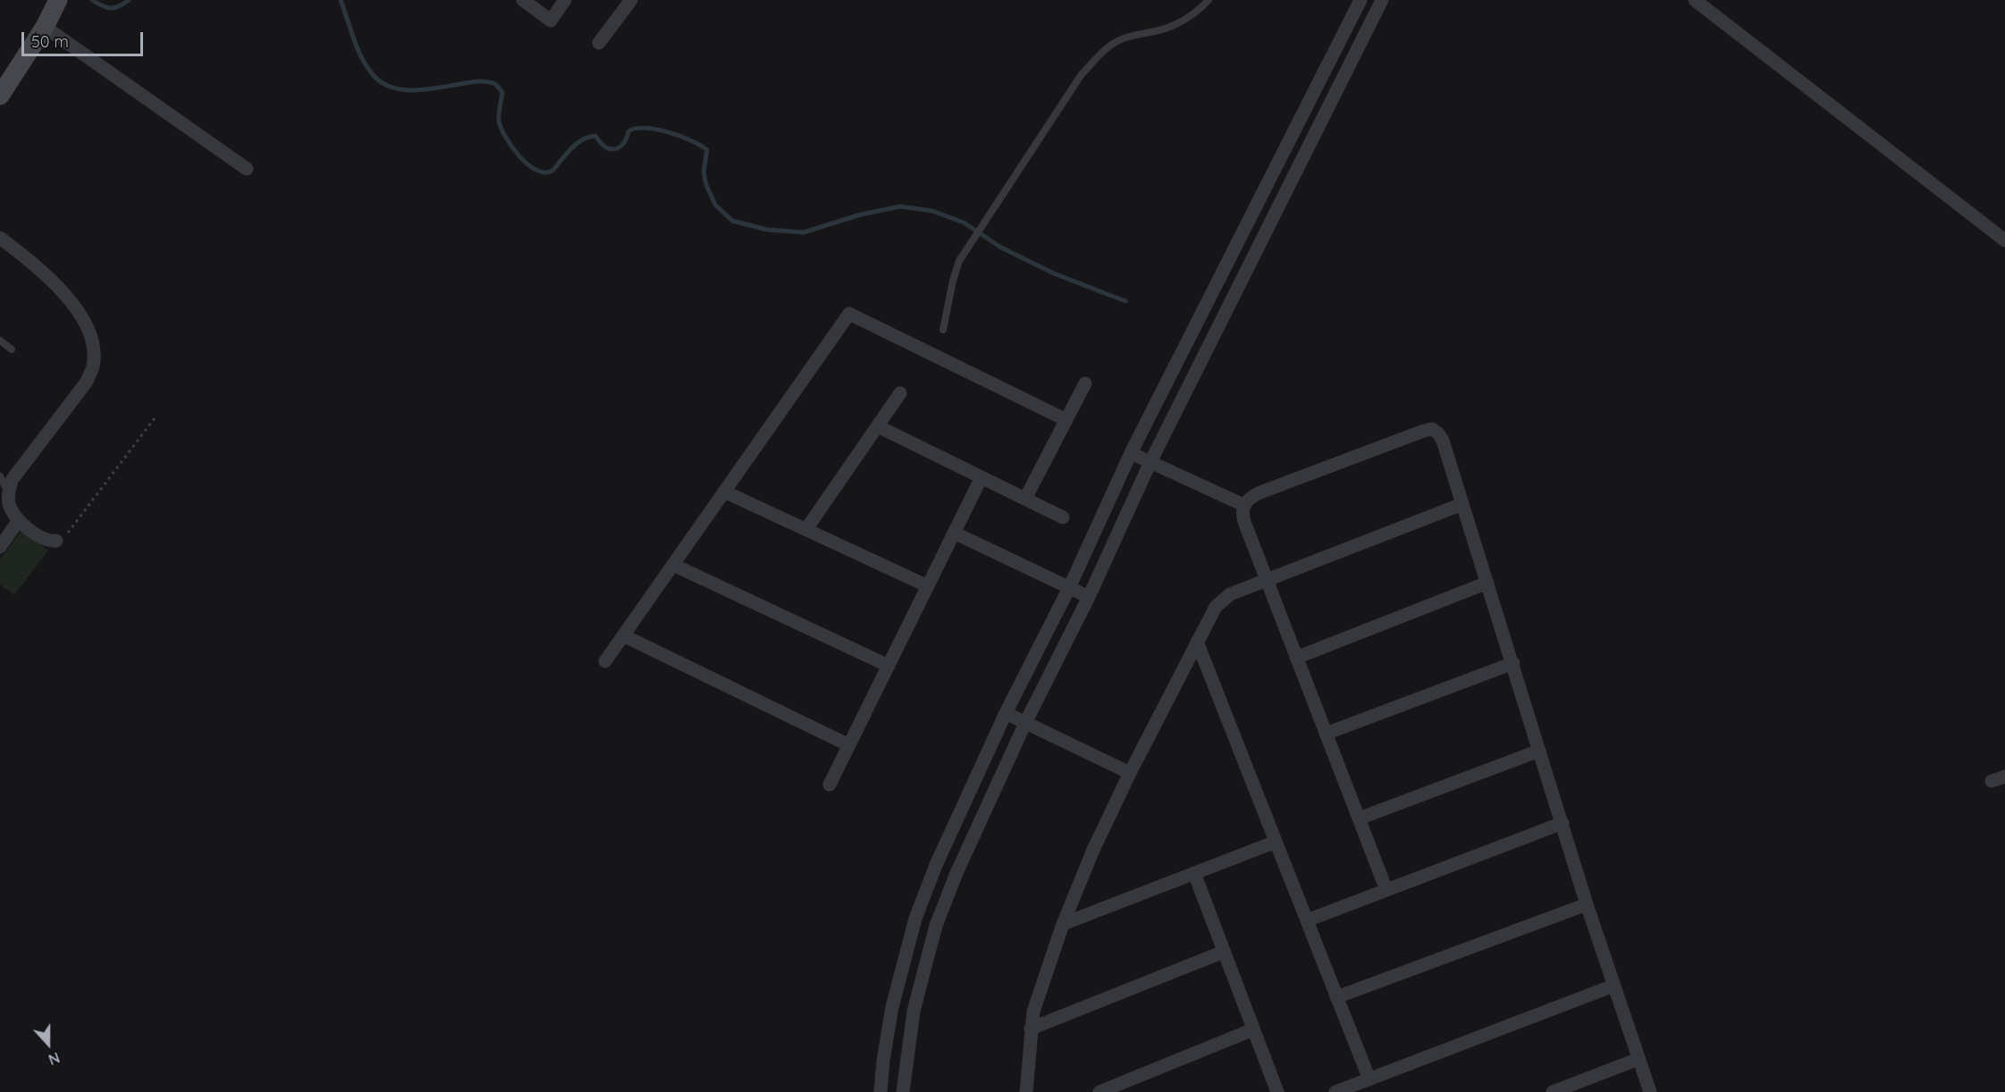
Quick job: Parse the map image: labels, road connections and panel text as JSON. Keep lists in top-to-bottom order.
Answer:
{
  "scale_bar": "50 m",
  "north": "bottom"
}
